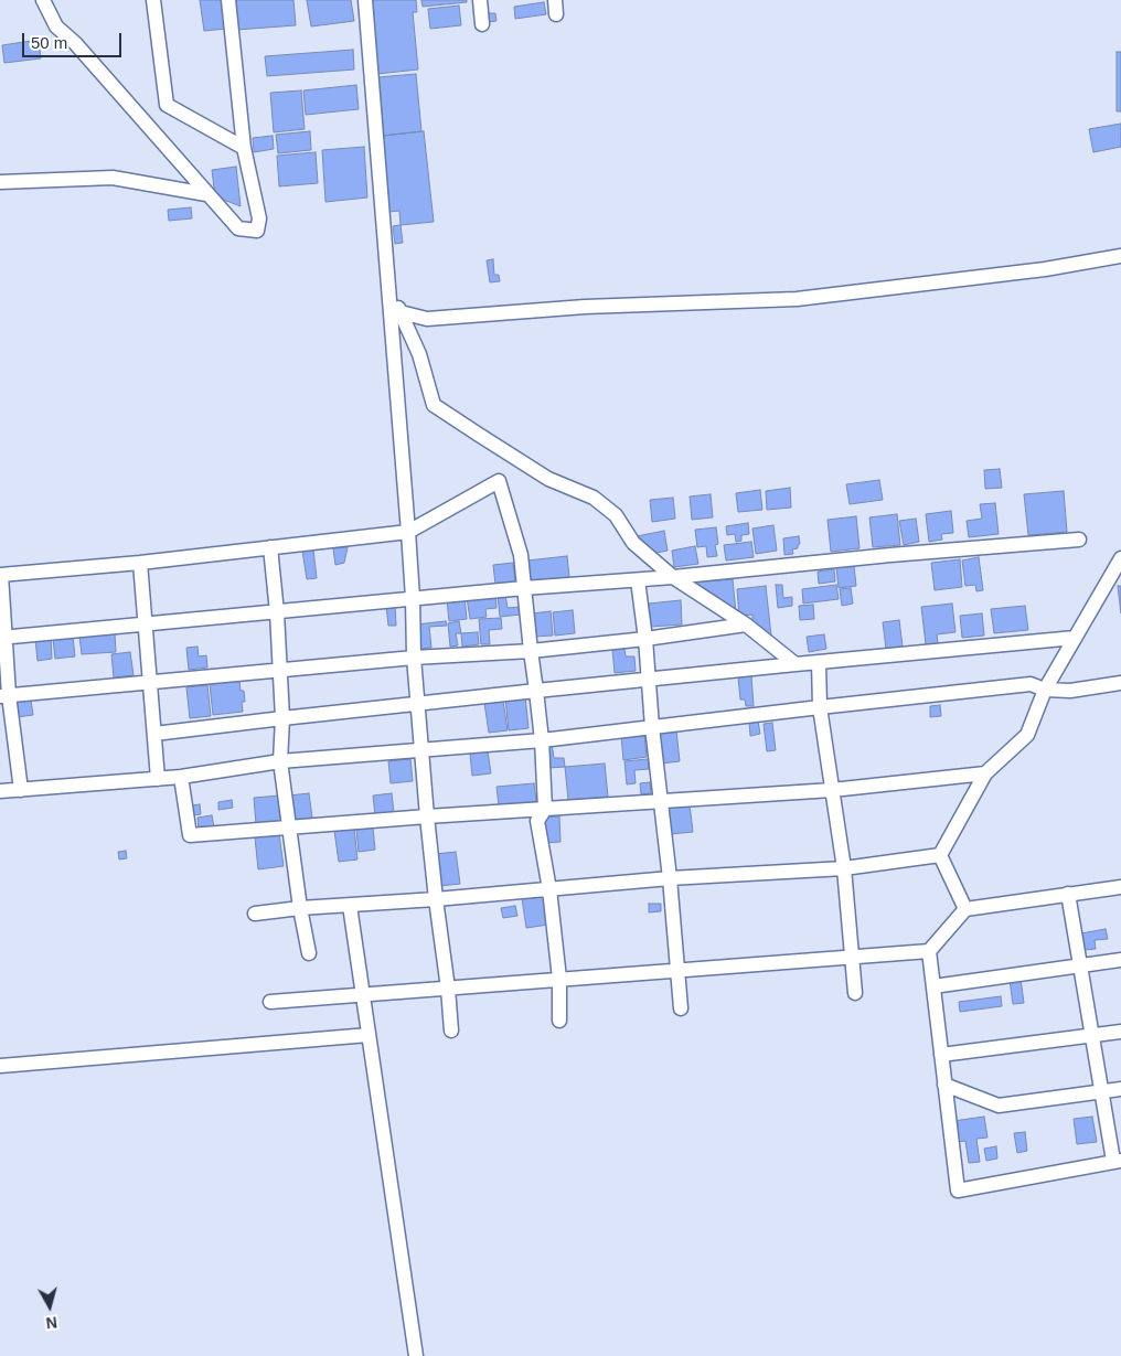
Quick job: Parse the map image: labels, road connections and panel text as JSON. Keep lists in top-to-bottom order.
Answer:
{
  "scale_bar": "50 m",
  "north": "bottom"
}
